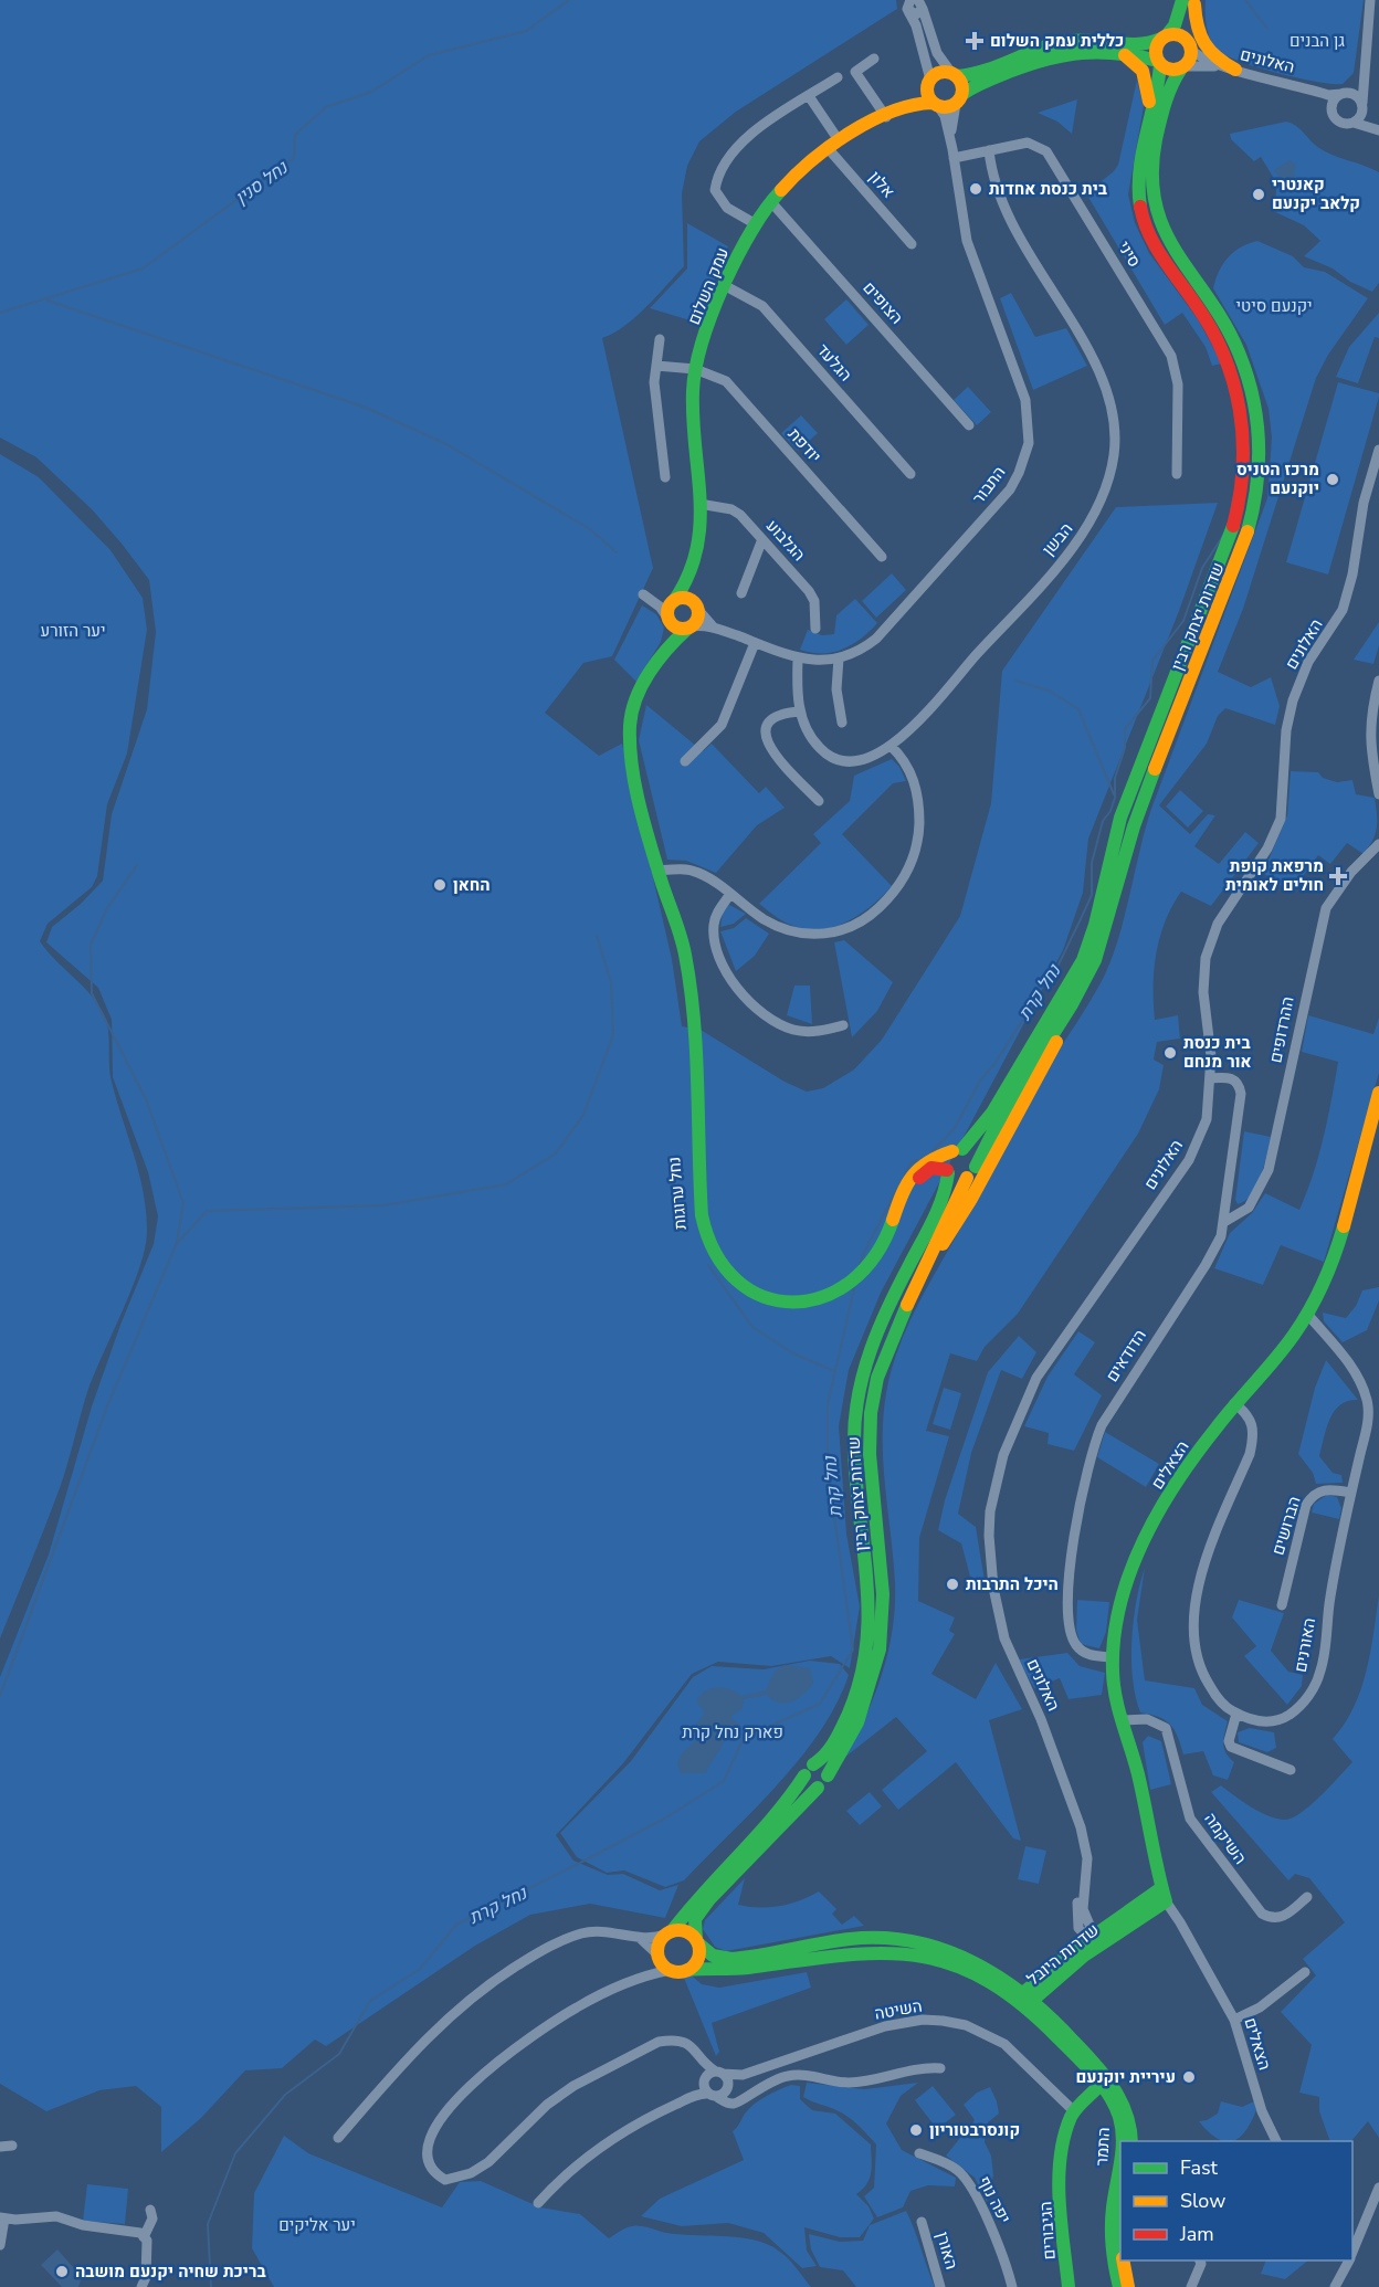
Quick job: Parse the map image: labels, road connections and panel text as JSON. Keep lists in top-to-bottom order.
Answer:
{
  "streets": {
    "main road": [
      "עמק השלום",
      "שדרות יצחק רבין",
      "נחל ערוגות",
      "הצאלים",
      "שדרות היובל",
      "התמר",
      "הגיבורים"
    ],
    "street": [
      "האלונים",
      "אלון",
      "סיני",
      "הצופים",
      "הגלעד",
      "יודפת",
      "התבור",
      "הבשן",
      "הגלבוע",
      "ההרדופים",
      "הדודאים",
      "הברושים",
      "האורנים",
      "השיקמה",
      "השיטה",
      "יפה נוף",
      "האורן"
    ]
  },
  "crossings": [
    ["האלונים", "שדרות יצחק רבין"],
    ["האלונים", "הדודאים"],
    ["האלונים", "שדרות היובל"],
    ["אלון", "עמק השלום"],
    ["סיני", "התבור"],
    ["סיני", "הבשן"],
    ["עמק השלום", "הצופים"],
    ["עמק השלום", "הגלעד"],
    ["עמק השלום", "יודפת"],
    ["עמק השלום", "התבור"],
    ["עמק השלום", "הגלבוע"],
    ["עמק השלום", "נחל ערוגות"],
    ["התבור", "הבשן"],
    ["התבור", "נחל ערוגות"],
    ["שדרות יצחק רבין", "נחל ערוגות"],
    ["ההרדופים", "הדודאים"],
    ["הדודאים", "הצאלים"],
    ["הצאלים", "האורנים"],
    ["הצאלים", "השיקמה"],
    ["הצאלים", "שדרות היובל"],
    ["הברושים", "האורנים"],
    ["שדרות היובל", "התמר"],
    ["השיטה", "הגיבורים"],
    ["התמר", "הגיבורים"]
  ],
  "water": ["נחל סנין", "נחל קרת"],
  "parks": [
    "גן הבנים",
    "יקנעם סיטי",
    "יער הזורע",
    "פארק נחל קרת",
    "יער אליקים"
  ],
  "places": {
    "health": ["כללית עמק השלום", "מרפאת קופת חולים לאומית"],
    "other": [
      "בית כנסת אחדות",
      "קאנטרי קלאב יקנעם",
      "מרכז הטניס יוקנעם",
      "החאן",
      "בית כנסת אור מנחם",
      "היכל התרבות",
      "עיריית יוקנעם",
      "קונסרבטוריון",
      "בריכת שחיה יקנעם מושבה"
    ]
  },
  "legend": ["Fast", "Slow", "Jam"]
}
